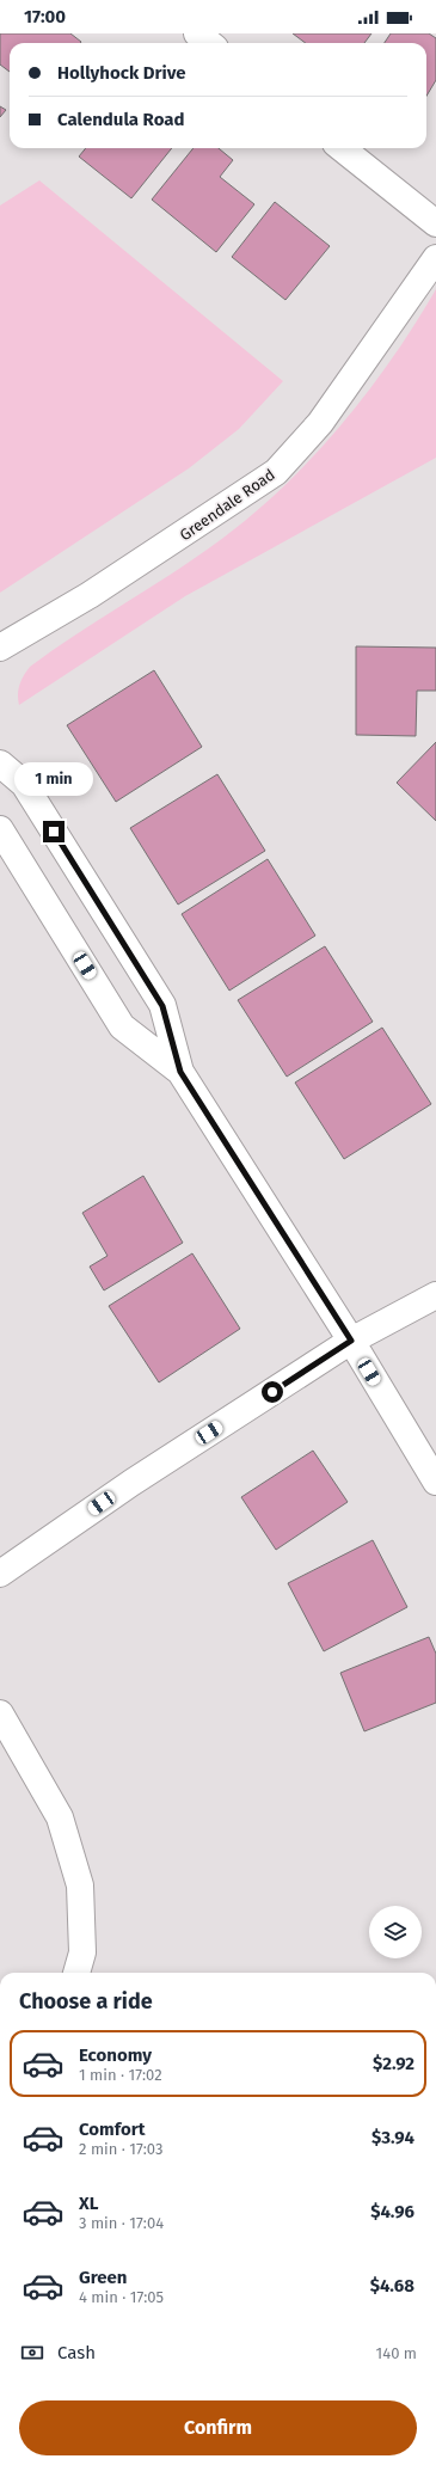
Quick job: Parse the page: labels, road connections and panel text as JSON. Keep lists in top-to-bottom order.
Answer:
{
  "streets": {
    "street": ["Greendale Road"]
  },
  "page": {
    "status": "17:00",
    "banner": ["Hollyhock Drive", "Calendula Road"],
    "bubble": "1 min",
    "heading": "Choose a ride",
    "list": [
      {
        "name": "Economy",
        "note": "1 min · 17:02",
        "value": "$2.92"
      },
      {
        "name": "Comfort",
        "note": "2 min · 17:03",
        "value": "$3.94"
      },
      {
        "name": "XL",
        "note": "3 min · 17:04",
        "value": "$4.96"
      },
      {
        "name": "Green",
        "note": "4 min · 17:05",
        "value": "$4.68"
      }
    ],
    "pay": ["Cash", "140 m"],
    "buttons": "Confirm"
  }
}
